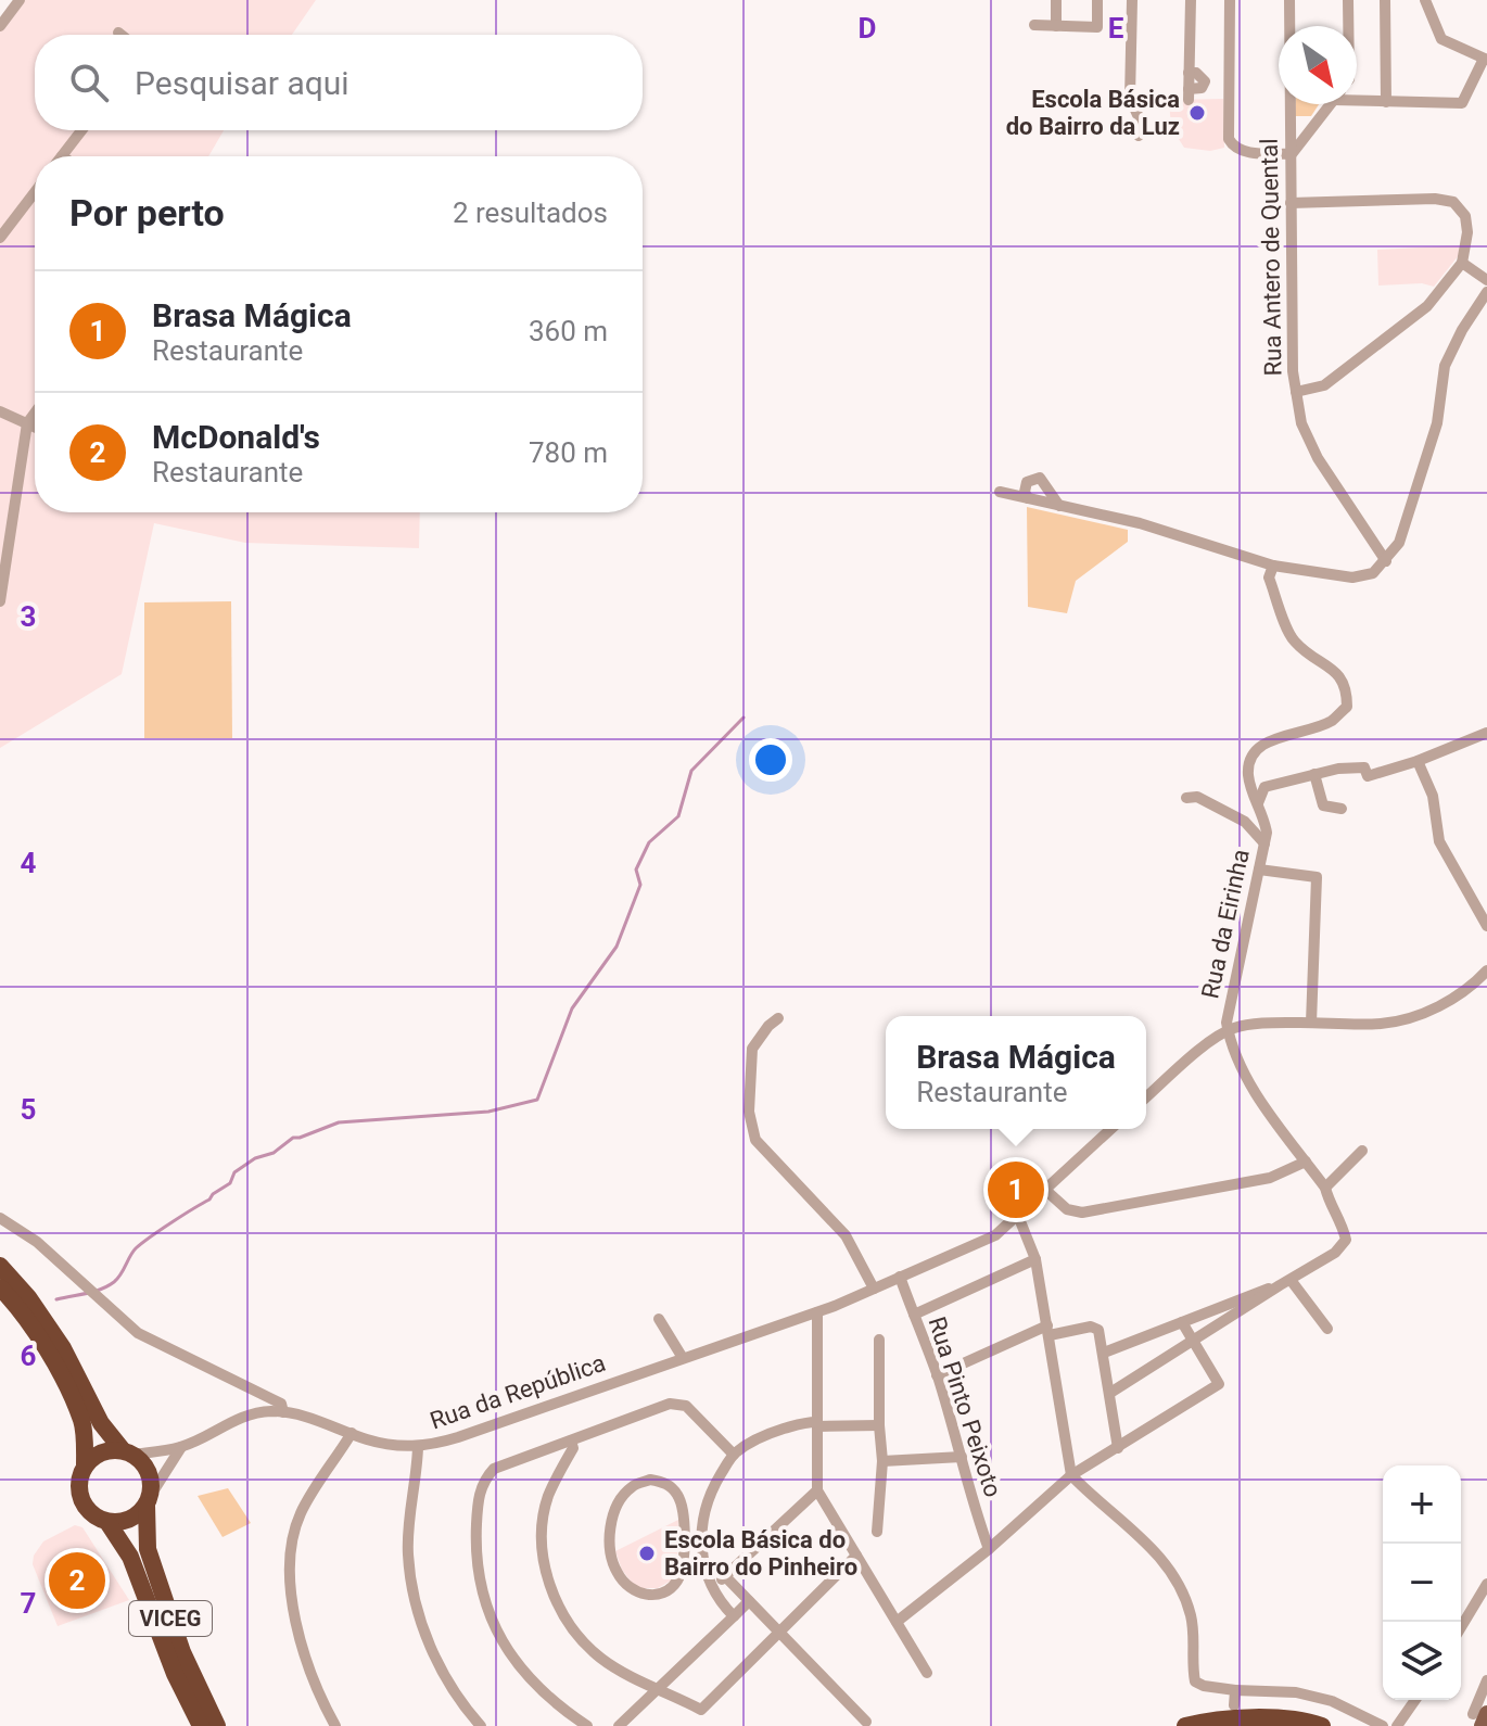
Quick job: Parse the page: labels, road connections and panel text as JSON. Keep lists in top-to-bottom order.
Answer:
{
  "streets": {
    "highway": ["VICEG"],
    "street": [
      "Rua Antero de Quental",
      "Rua da Eirinha",
      "Rua da República",
      "Rua Pinto Peixoto"
    ]
  },
  "crossings": [
    ["Rua da República", "Rua Pinto Peixoto"]
  ],
  "places": ["Escola Básica do Bairro da Luz", "Escola Básica do Bairro do Pinheiro"],
  "north": "bottom right",
  "page": {
    "search": "Pesquisar aqui",
    "heading": ["Por perto", "2 resultados"],
    "list": [
      {
        "mark": "1",
        "name": "Brasa Mágica",
        "note": "Restaurante",
        "value": "360 m"
      },
      {
        "mark": "2",
        "name": "McDonald's",
        "note": "Restaurante",
        "value": "780 m"
      }
    ],
    "popup": ["Brasa Mágica", "Restaurante"],
    "pins": ["1", "2"],
    "map_buttons": ["+", "−"]
  },
  "grid": {
    "columns": ["D", "E"],
    "rows": [
      "3",
      "4",
      "5",
      "6",
      "7"
    ]
  }
}
